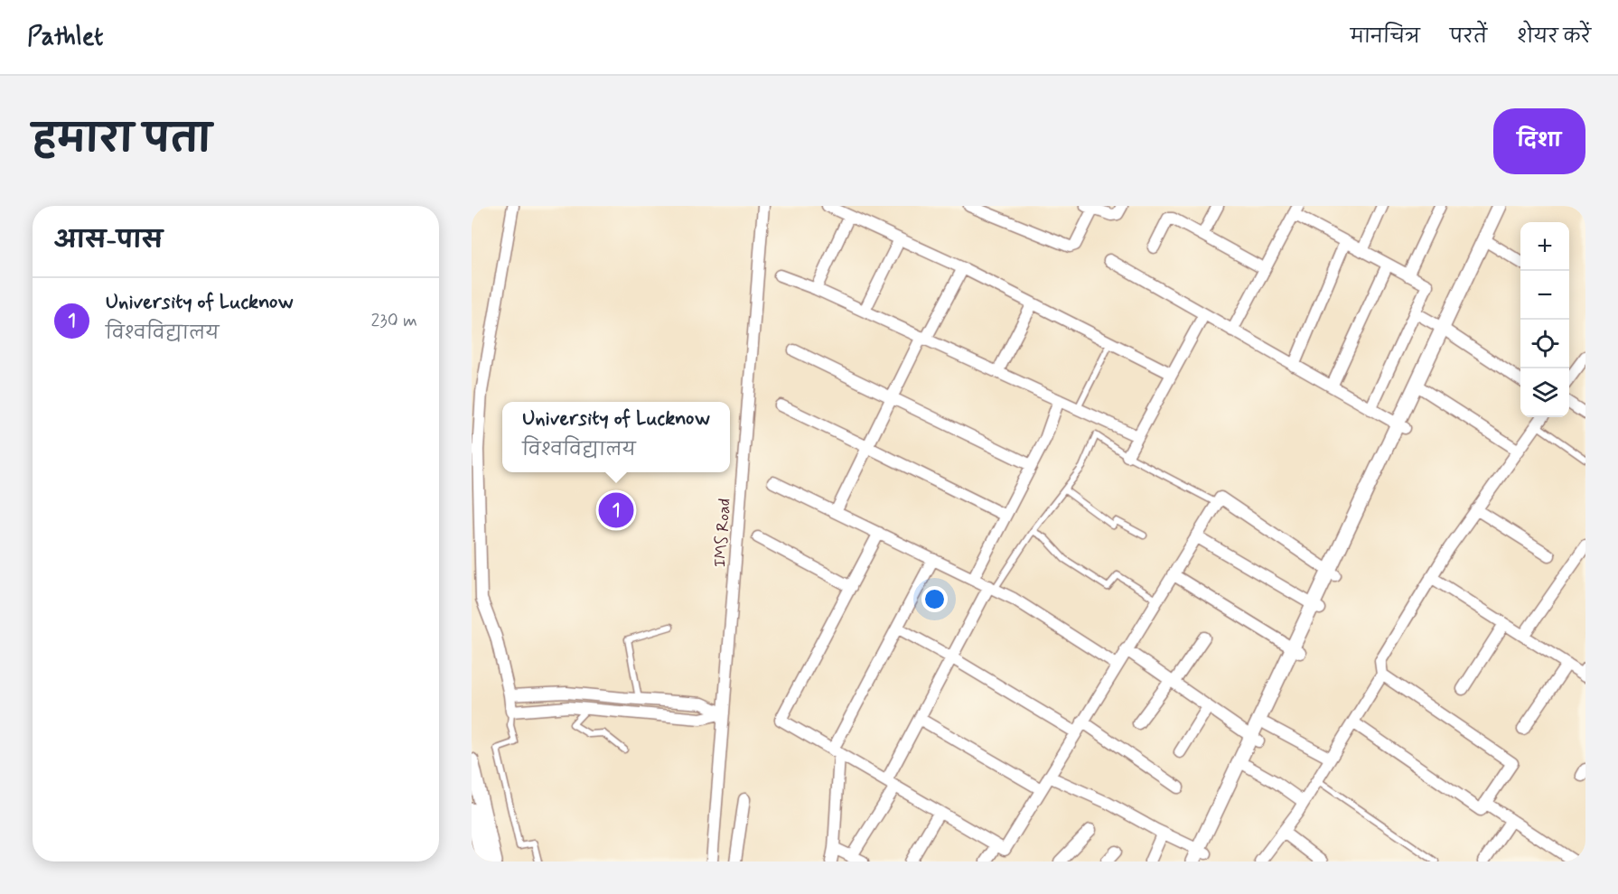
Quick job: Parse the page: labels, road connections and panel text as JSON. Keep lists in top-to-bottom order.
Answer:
{
  "streets": {
    "street": ["IMS Road"]
  },
  "page": {
    "header": "Pathlet",
    "nav": ["मानचित्र", "परतें", "शेयर करें"],
    "title": "हमारा पता",
    "buttons": "दिशा",
    "heading": "आस-पास",
    "map_buttons": ["+", "−"],
    "list": [
      {
        "mark": "1",
        "name": "University of Lucknow",
        "note": "विश्वविद्यालय",
        "value": "230 m"
      }
    ],
    "popup": ["University of Lucknow", "विश्वविद्यालय"],
    "pins": "1"
  }
}
